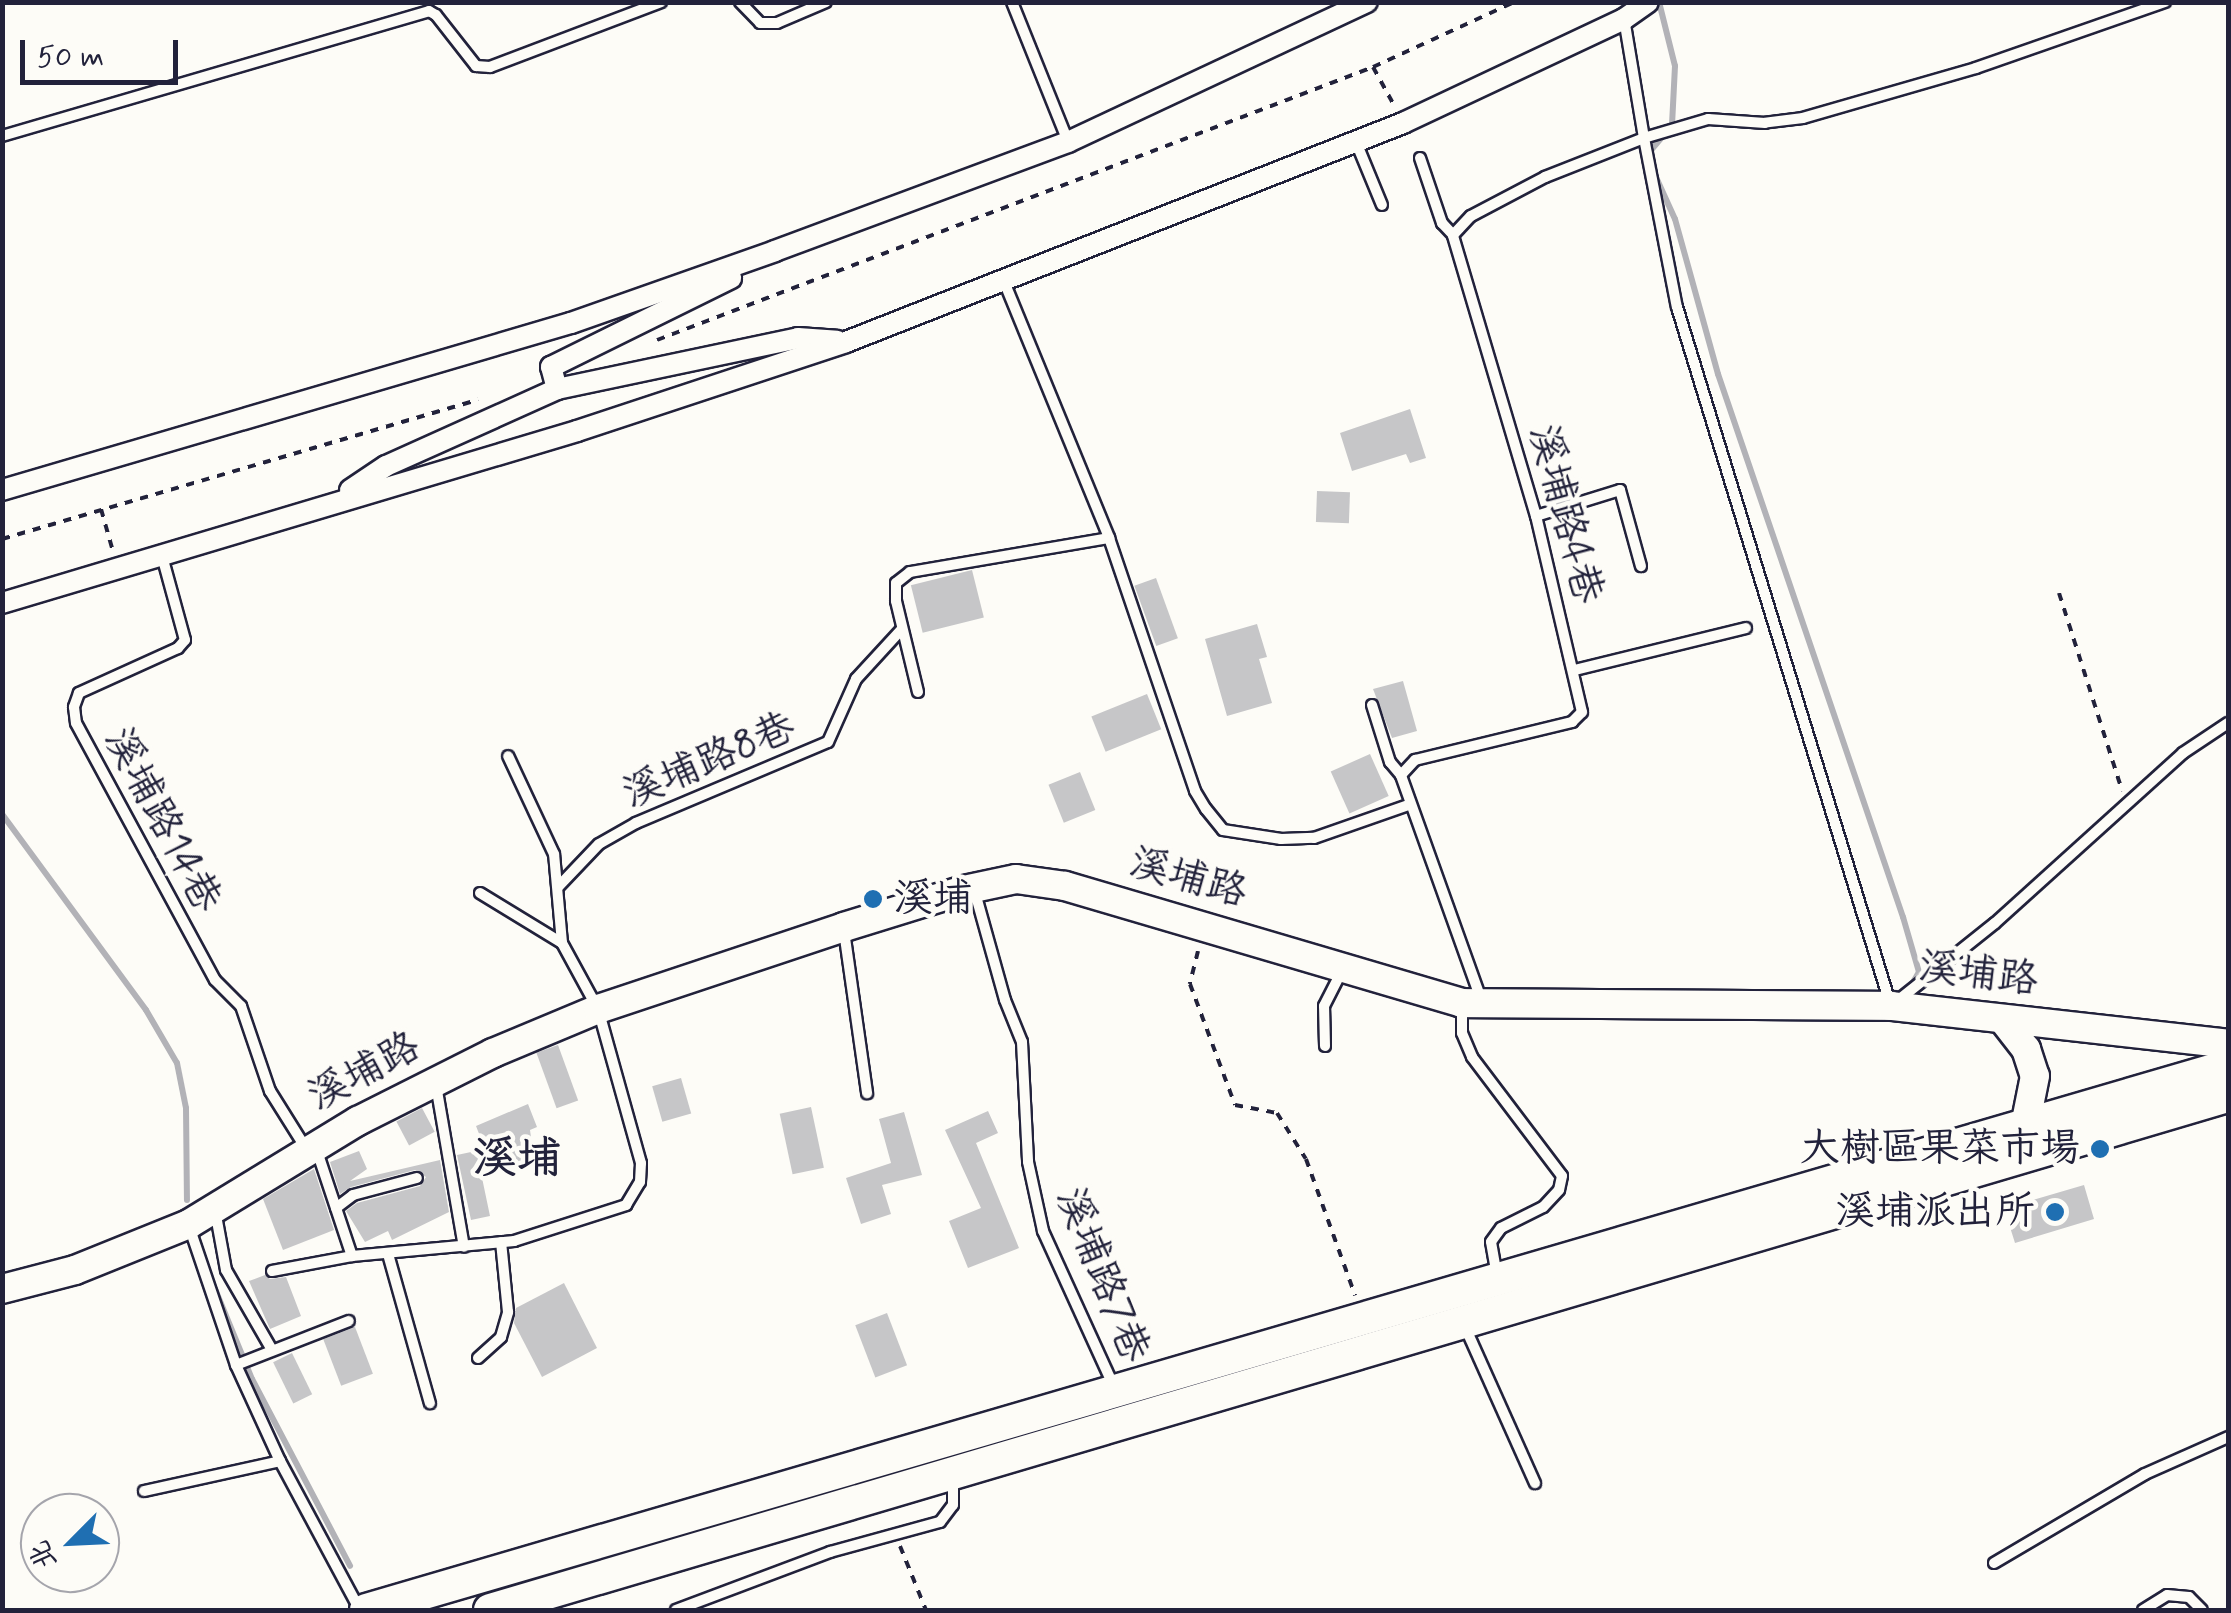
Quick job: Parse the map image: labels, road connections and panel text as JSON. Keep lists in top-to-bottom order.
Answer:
{
  "streets": {
    "street": ["溪埔路"],
    "lane": [
      "溪埔路4巷",
      "溪埔路8巷",
      "溪埔路14巷",
      "溪埔路7巷"
    ]
  },
  "crossings": [
    ["溪埔路14巷", "溪埔路"],
    ["溪埔路", "溪埔路7巷"]
  ],
  "districts": ["溪埔"],
  "places": ["溪埔", "大樹區果菜市場", "溪埔派出所"],
  "scale_bar": "50 m",
  "north": "bottom left"
}
